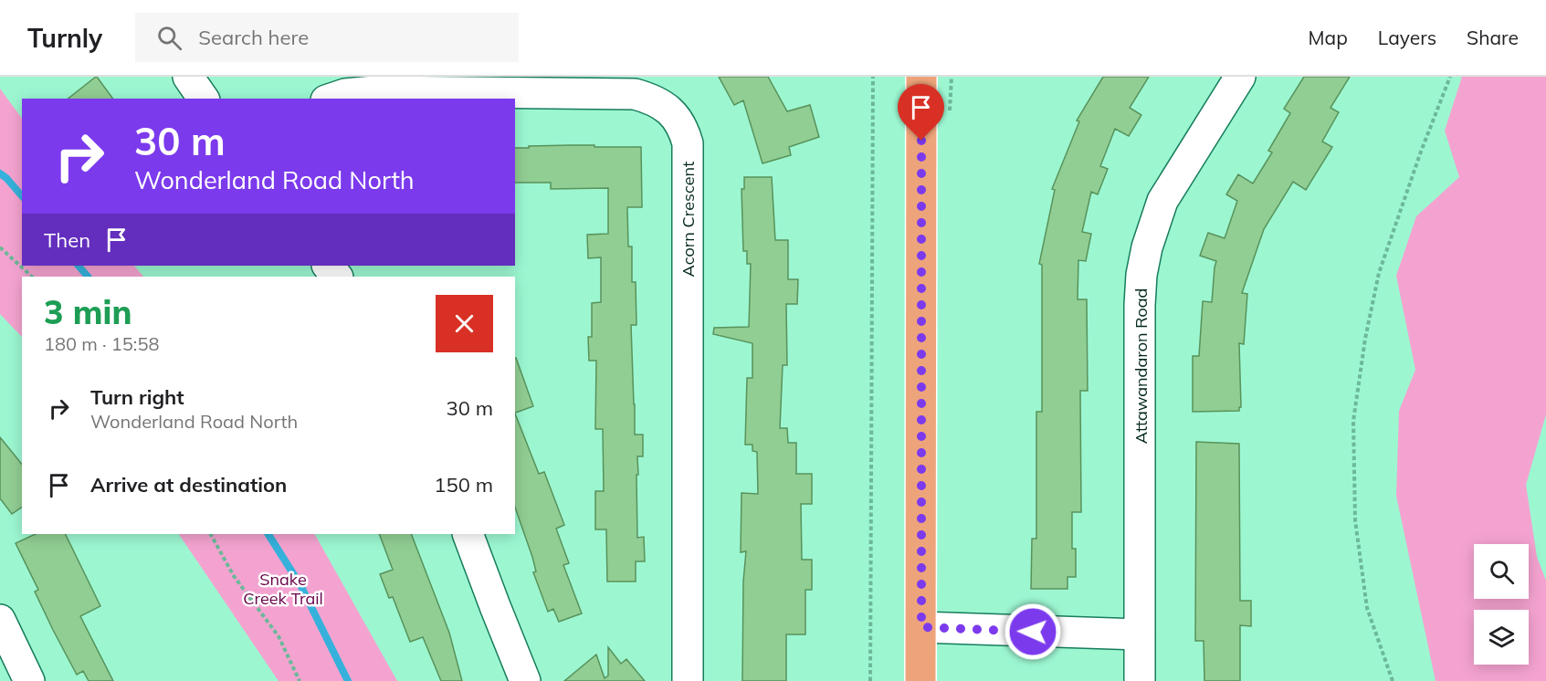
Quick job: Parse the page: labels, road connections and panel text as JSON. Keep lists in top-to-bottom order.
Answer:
{
  "streets": {
    "street": ["Acorn Crescent", "Attawandaron Road"]
  },
  "parks": ["Snake Creek Trail"],
  "page": {
    "header": "Turnly",
    "search": "Search here",
    "nav": ["Map", "Layers", "Share"],
    "turn": ["30 m", "Wonderland Road North"],
    "then": "Then",
    "heading": ["3 min", "180 m · 15:58"],
    "list": [
      {
        "name": "Turn right",
        "note": "Wonderland Road North",
        "value": "30 m"
      },
      {
        "name": "Arrive at destination",
        "value": "150 m"
      }
    ]
  }
}
